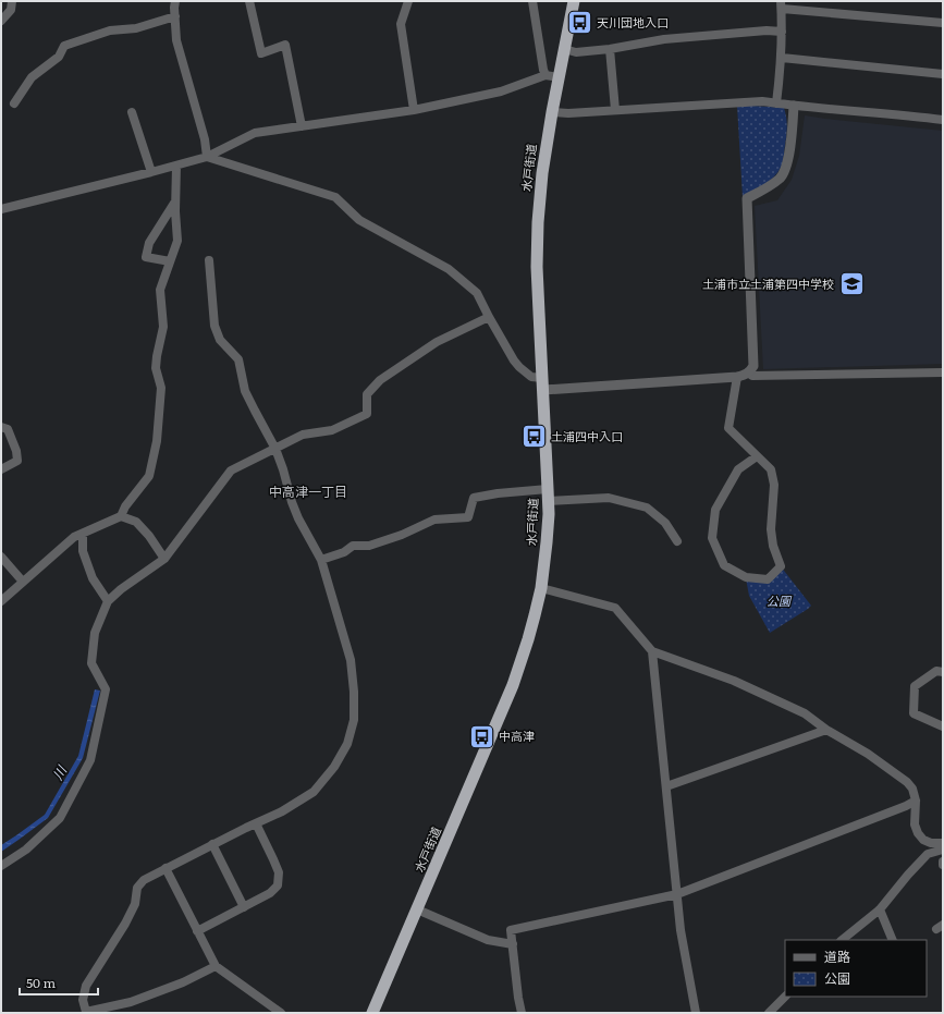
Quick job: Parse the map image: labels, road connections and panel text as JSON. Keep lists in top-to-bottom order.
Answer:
{
  "streets": {
    "highway": ["水戸街道"]
  },
  "districts": ["中高津一丁目"],
  "water": ["川"],
  "parks": ["公園"],
  "places": {
    "bus stop": ["天川団地入口", "土浦四中入口", "中高津"],
    "school or university": ["土浦市立土浦第四中学校"]
  },
  "legend": ["道路", "公園"],
  "scale_bar": "50 m"
}
